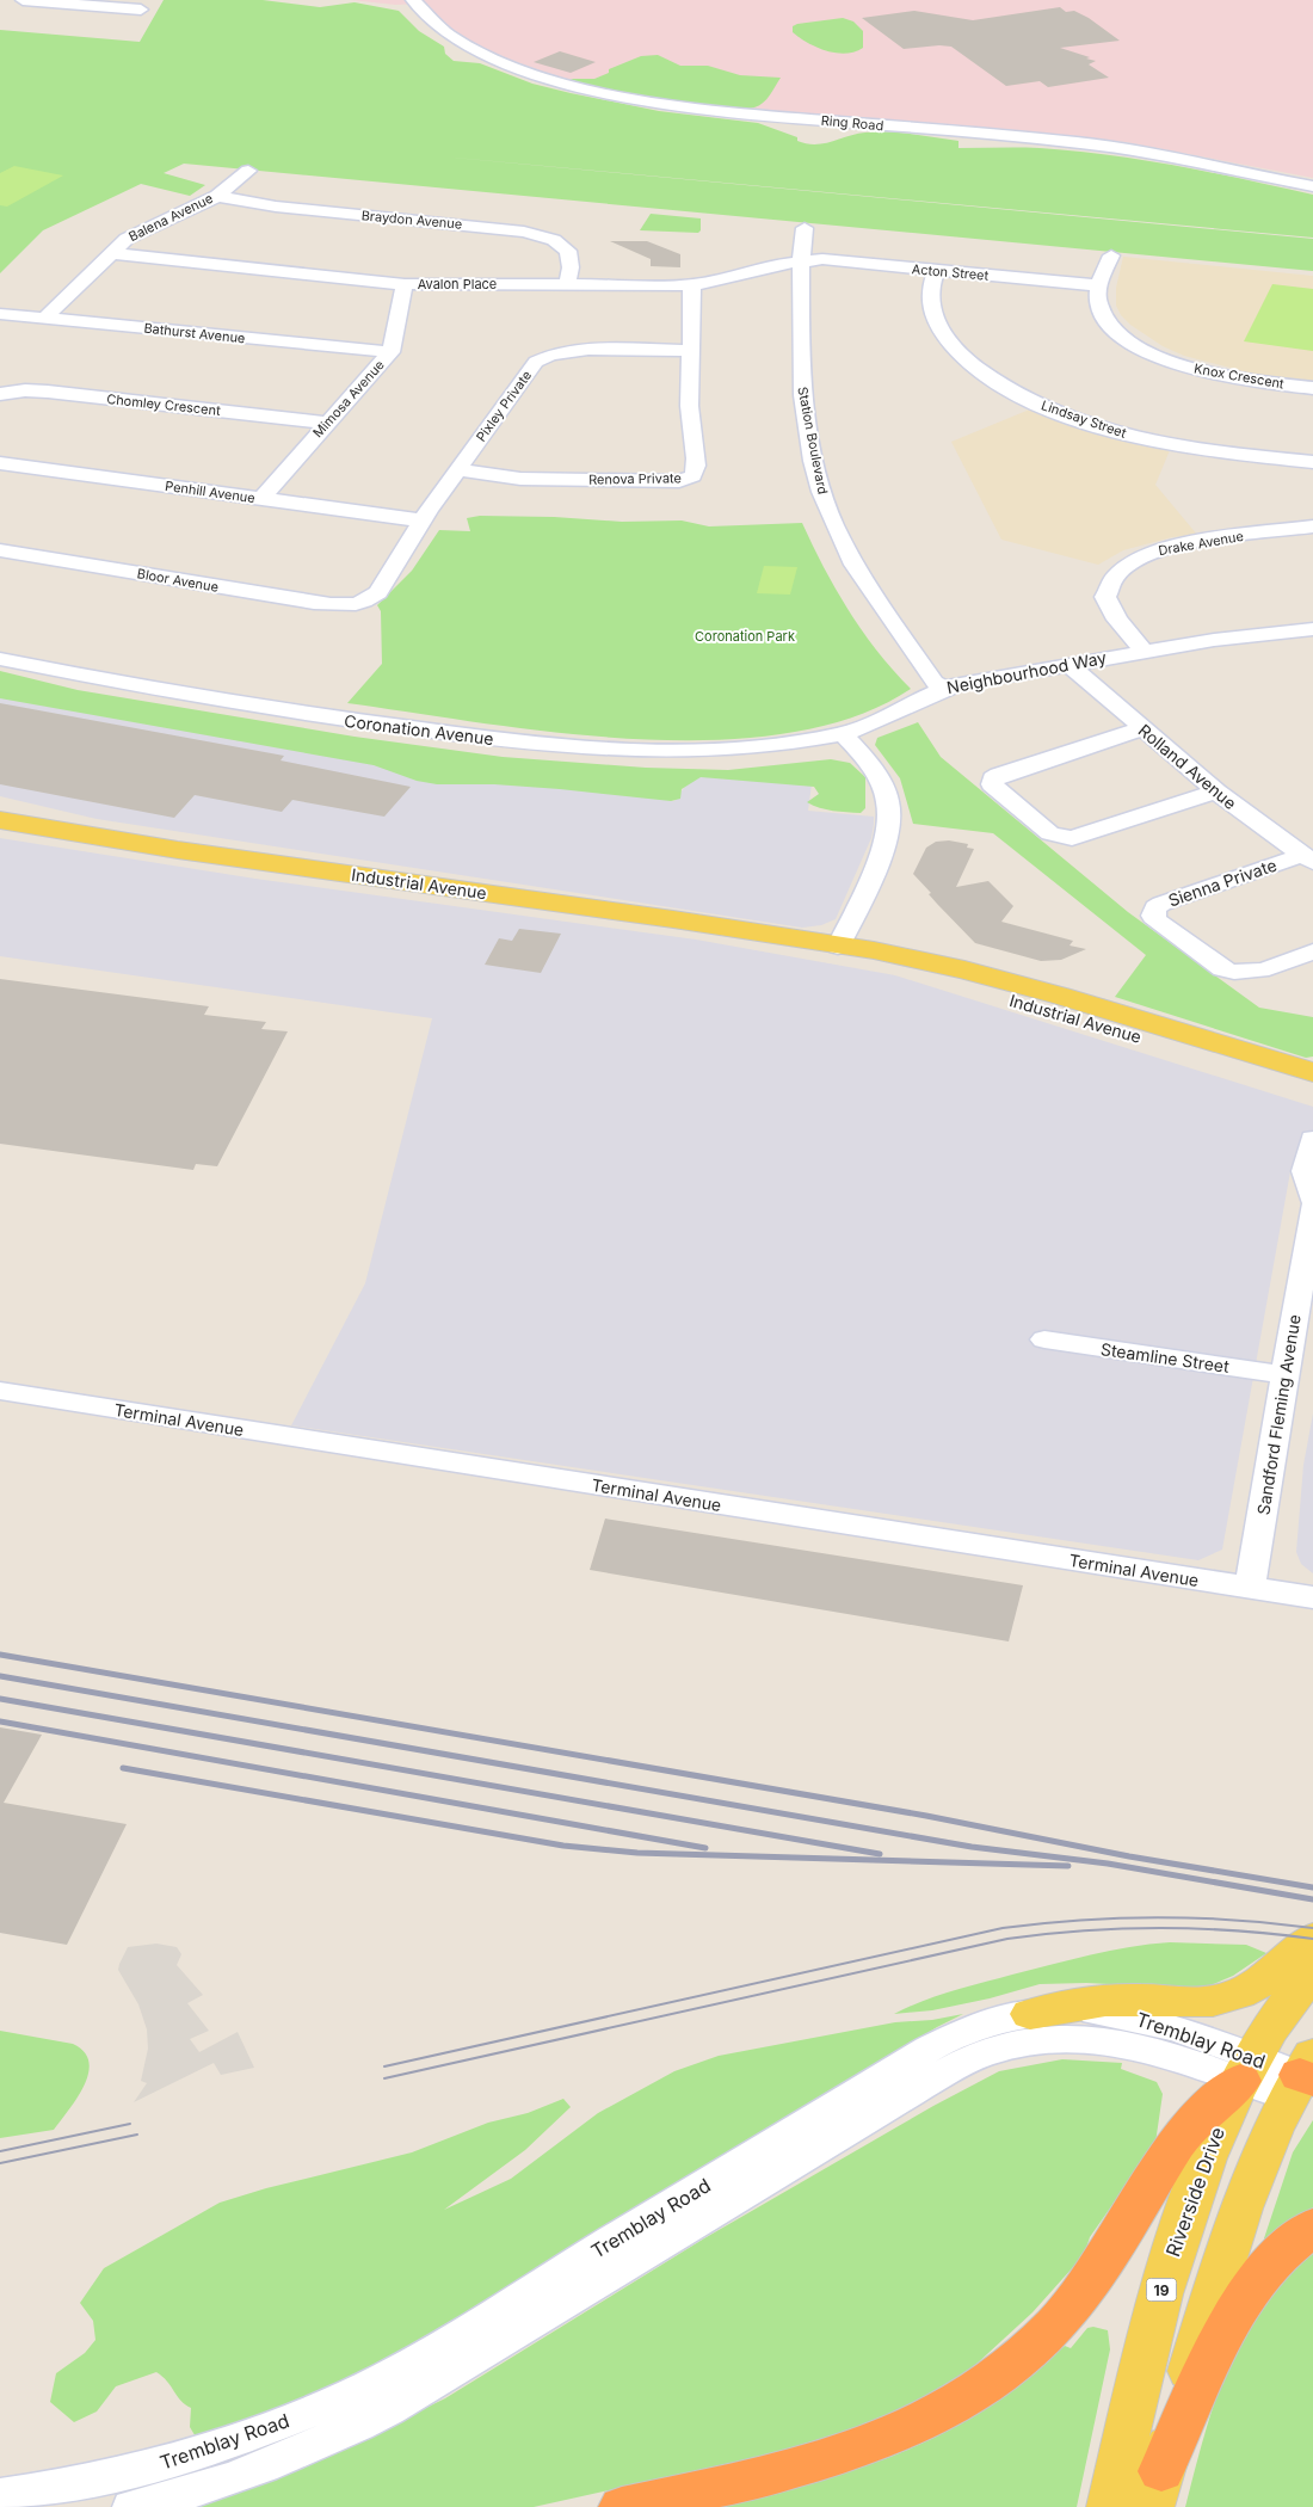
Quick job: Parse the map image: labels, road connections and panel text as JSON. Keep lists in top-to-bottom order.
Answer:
{
  "streets": {
    "main road": ["Industrial Avenue", "Riverside Drive", "19"],
    "street": [
      "Ring Road",
      "Balena Avenue",
      "Braydon Avenue",
      "Acton Street",
      "Avalon Place",
      "Bathurst Avenue",
      "Knox Crescent",
      "Mimosa Avenue",
      "Chomley Crescent",
      "Pixley Private",
      "Lindsay Street",
      "Station Boulevard",
      "Renova Private",
      "Penhill Avenue",
      "Drake Avenue",
      "Bloor Avenue",
      "Neighbourhood Way",
      "Coronation Avenue",
      "Rolland Avenue",
      "Sienna Private",
      "Steamline Street",
      "Sandford Fleming Avenue",
      "Terminal Avenue",
      "Tremblay Road"
    ]
  },
  "crossings": [
    ["Balena Avenue", "Braydon Avenue"],
    ["Balena Avenue", "Avalon Place"],
    ["Balena Avenue", "Bathurst Avenue"],
    ["Braydon Avenue", "Avalon Place"],
    ["Acton Street", "Avalon Place"],
    ["Acton Street", "Knox Crescent"],
    ["Acton Street", "Lindsay Street"],
    ["Acton Street", "Station Boulevard"],
    ["Avalon Place", "Mimosa Avenue"],
    ["Avalon Place", "Station Boulevard"],
    ["Avalon Place", "Renova Private"],
    ["Bathurst Avenue", "Mimosa Avenue"],
    ["Mimosa Avenue", "Chomley Crescent"],
    ["Mimosa Avenue", "Penhill Avenue"],
    ["Pixley Private", "Renova Private"],
    ["Pixley Private", "Penhill Avenue"],
    ["Pixley Private", "Bloor Avenue"],
    ["Station Boulevard", "Neighbourhood Way"],
    ["Drake Avenue", "Neighbourhood Way"],
    ["Neighbourhood Way", "Coronation Avenue"],
    ["Neighbourhood Way", "Rolland Avenue"],
    ["Rolland Avenue", "Sienna Private"],
    ["Steamline Street", "Sandford Fleming Avenue"],
    ["Sandford Fleming Avenue", "Terminal Avenue"],
    ["Tremblay Road", "Riverside Drive"]
  ],
  "parks": ["Coronation Park"]
}
